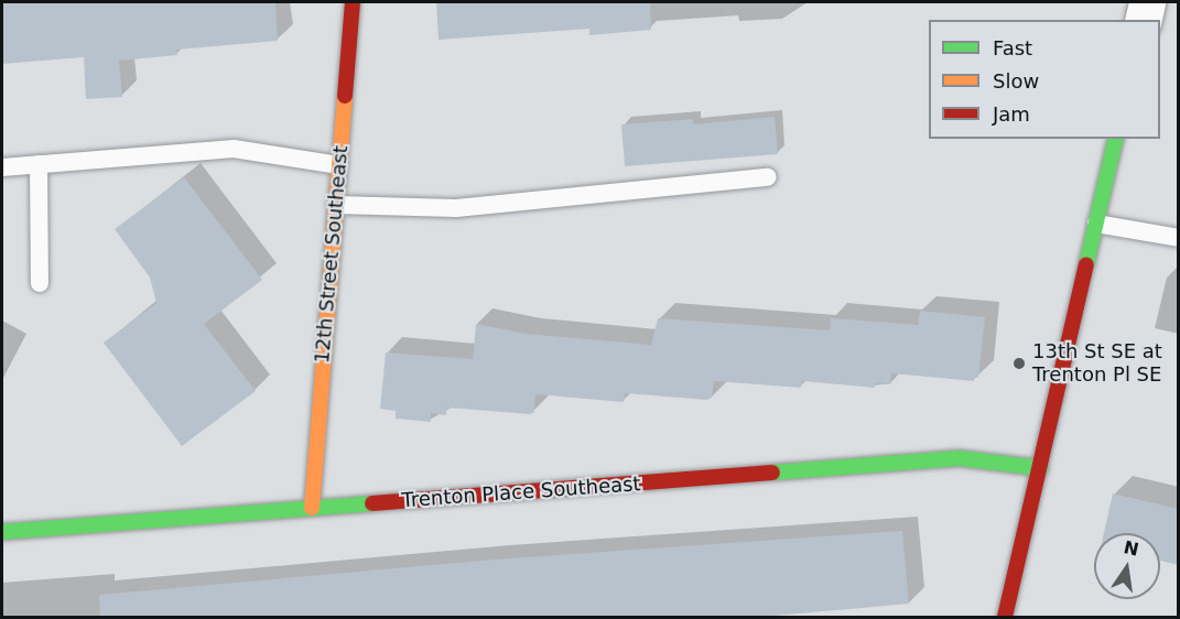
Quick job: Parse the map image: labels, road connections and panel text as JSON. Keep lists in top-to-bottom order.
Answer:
{
  "streets": {
    "street": ["12th Street Southeast", "Trenton Place Southeast"]
  },
  "crossings": [
    ["12th Street Southeast", "Trenton Place Southeast"]
  ],
  "places": ["13th St SE at Trenton Pl SE"],
  "legend": ["Fast", "Slow", "Jam"],
  "north": "top"
}
